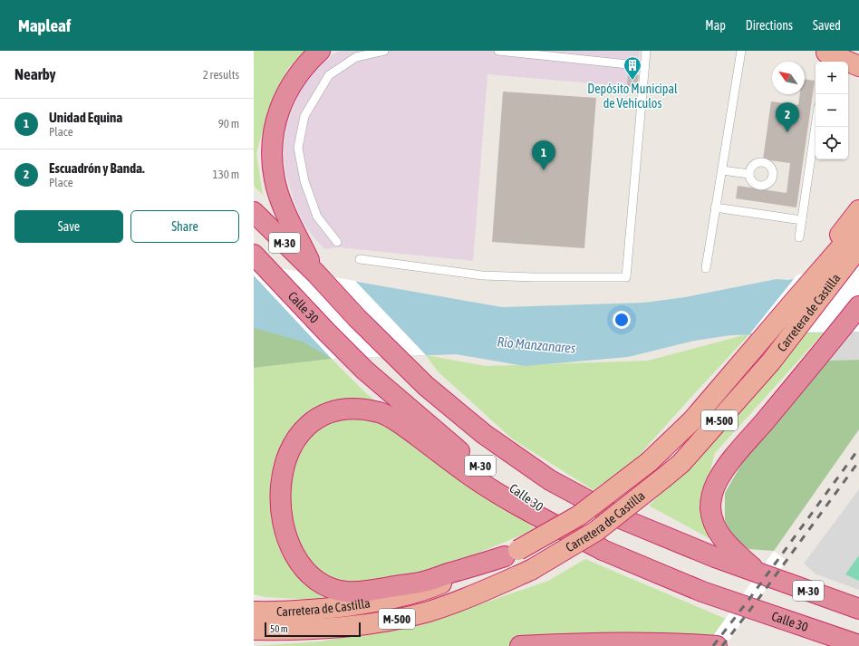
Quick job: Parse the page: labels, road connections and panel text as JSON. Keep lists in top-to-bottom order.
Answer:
{
  "streets": {
    "highway": [
      "M-30",
      "Calle 30",
      "Carretera de Castilla",
      "M-500"
    ]
  },
  "crossings": [
    ["Carretera de Castilla", "M-500"]
  ],
  "water": ["Río Manzanares"],
  "places": {
    "building": ["Depósito Municipal de Vehículos"]
  },
  "scale_bar": "50 m",
  "north": "top left",
  "page": {
    "header": "Mapleaf",
    "nav": ["Map", "Directions", "Saved"],
    "heading": ["Nearby", "2 results"],
    "map_buttons": ["+", "−"],
    "list": [
      {
        "mark": "1",
        "name": "Unidad Equina",
        "note": "Place",
        "value": "90 m"
      },
      {
        "mark": "2",
        "name": "Escuadrón y Banda.",
        "note": "Place",
        "value": "130 m"
      }
    ],
    "pins": ["2", "1"],
    "buttons": ["Save", "Share"],
    "scale": "50 m"
  }
}
